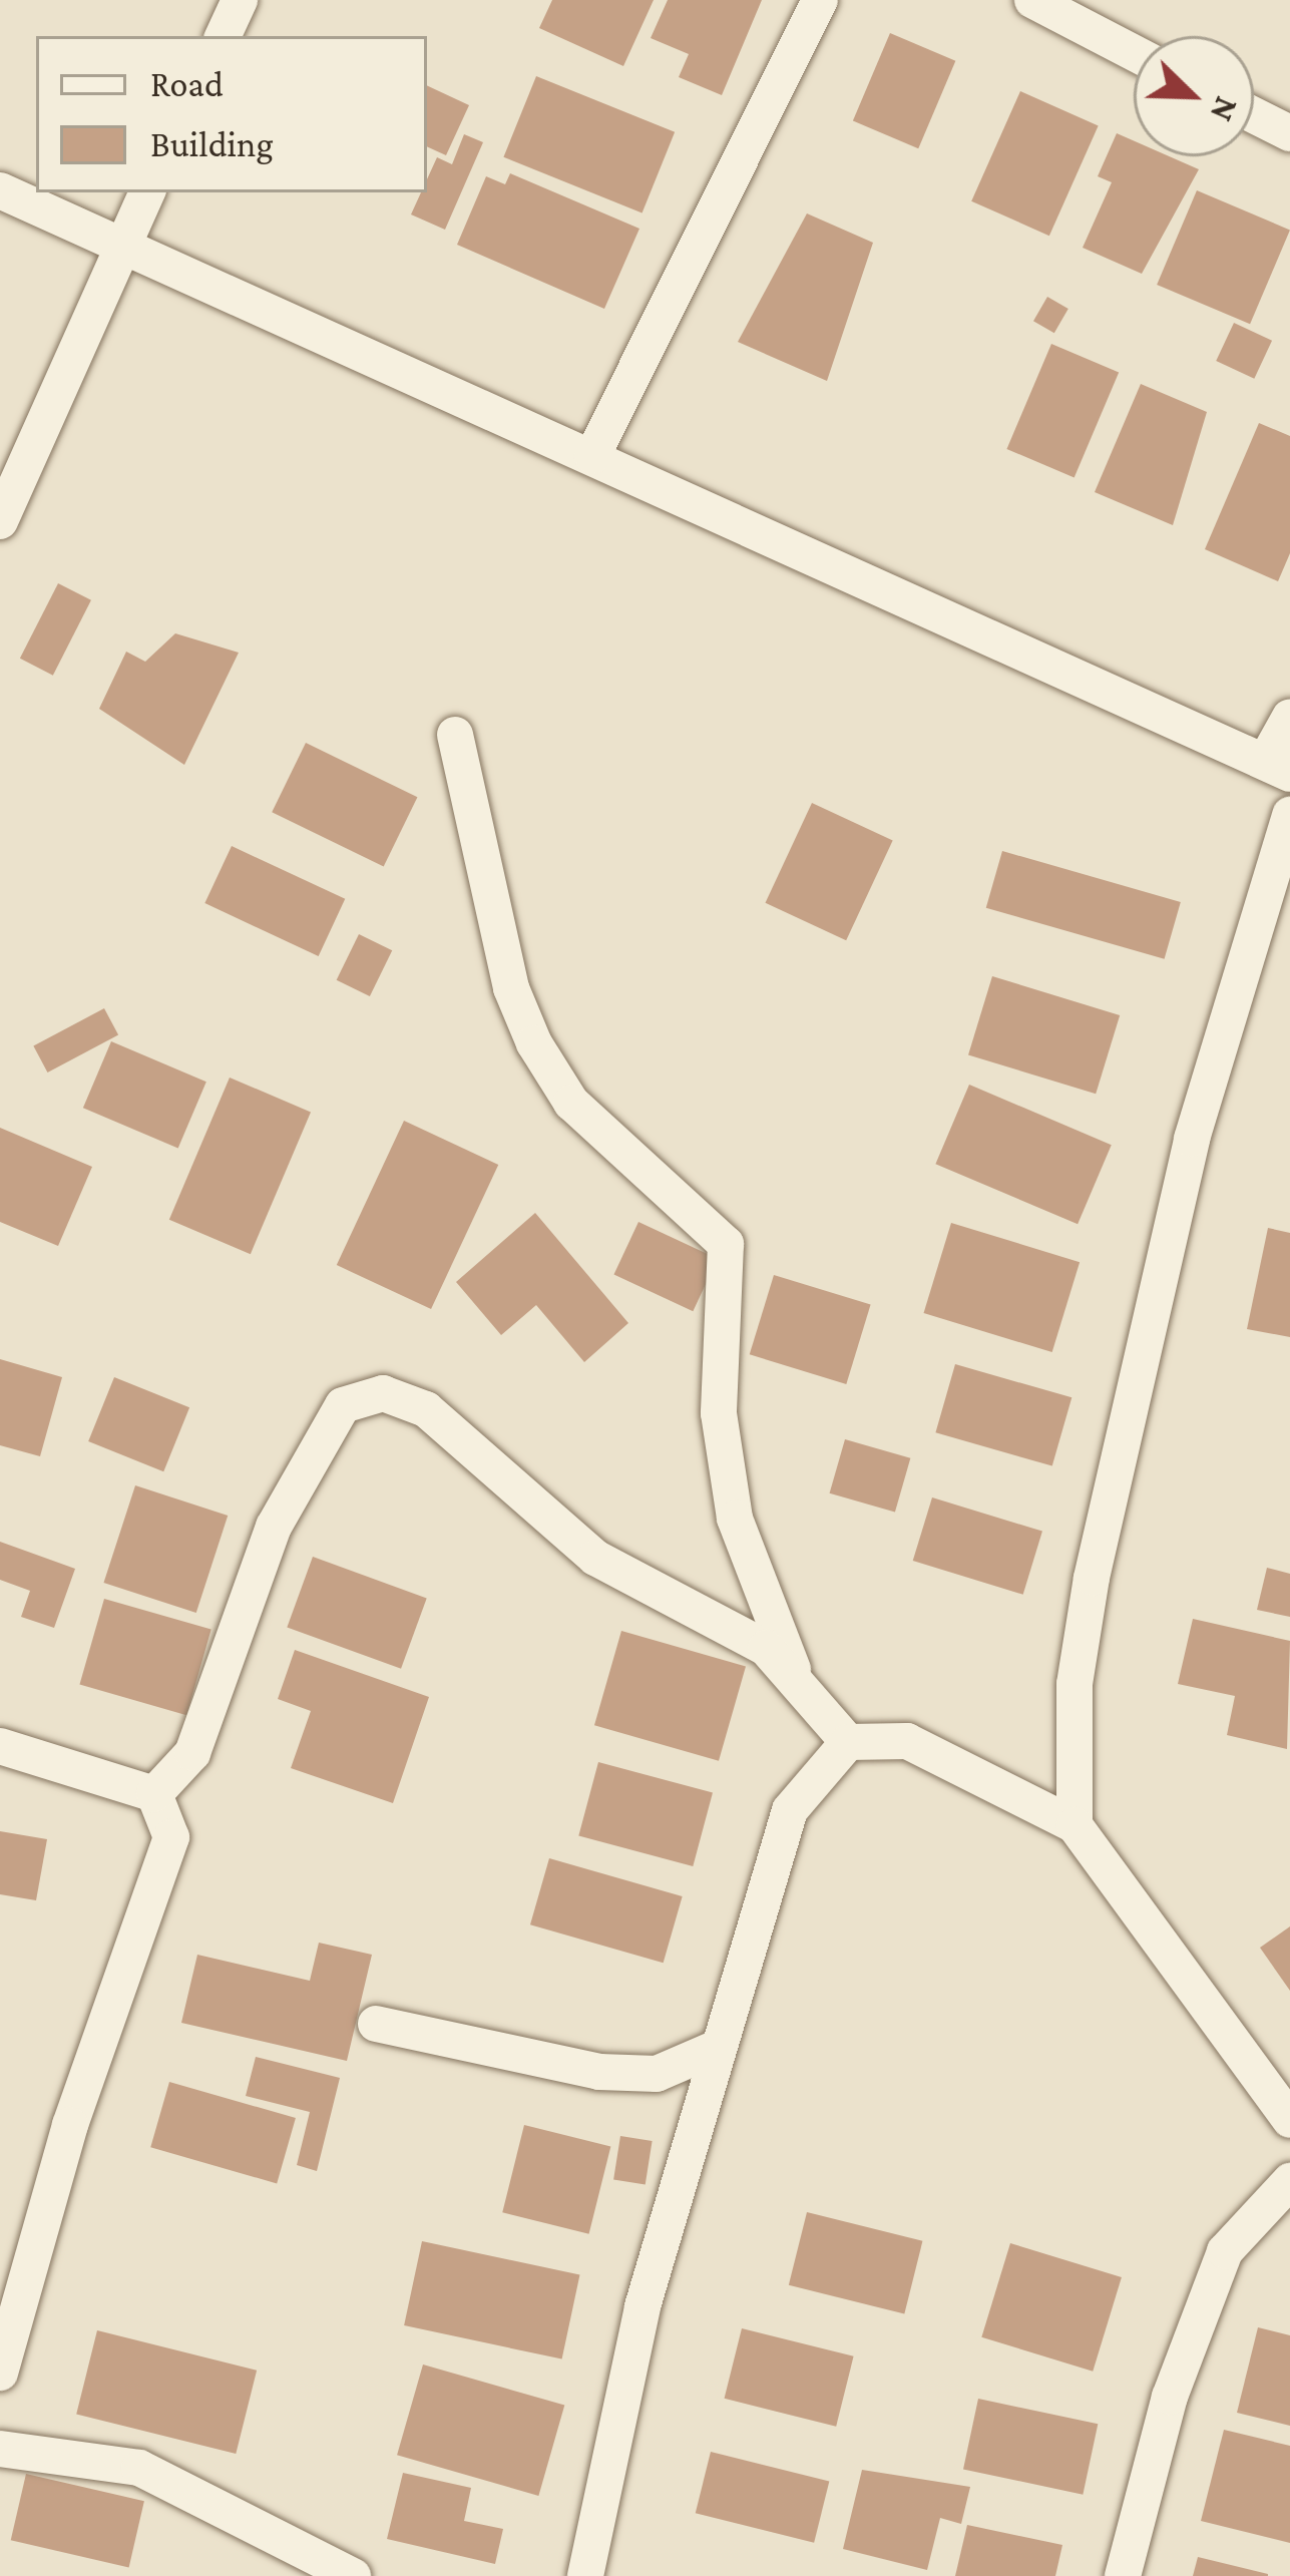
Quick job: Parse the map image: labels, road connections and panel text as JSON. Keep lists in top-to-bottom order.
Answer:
{
  "legend": ["Road", "Building"],
  "north": "bottom right"
}
